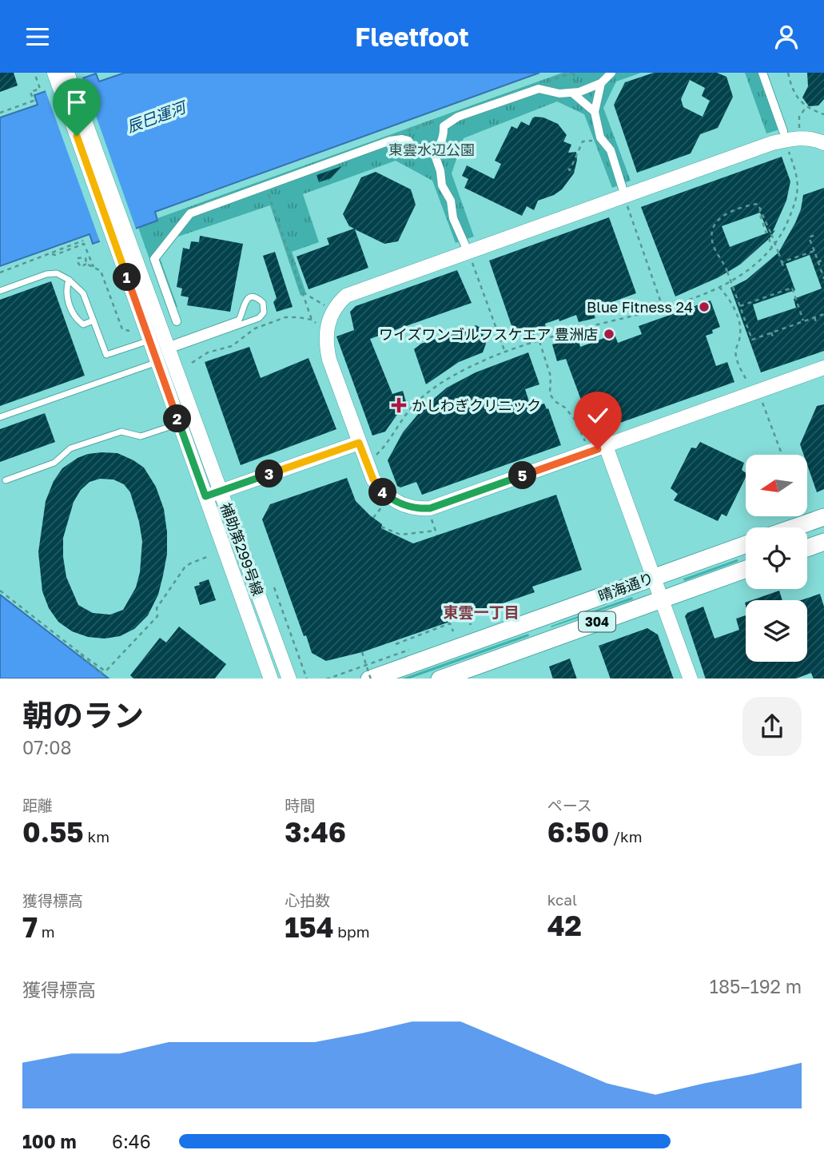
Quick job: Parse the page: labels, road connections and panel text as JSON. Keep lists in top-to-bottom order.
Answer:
{
  "streets": {
    "main road": ["晴海通り", "304"],
    "street": ["補助第299号線"]
  },
  "districts": ["東雲一丁目"],
  "water": ["辰巳運河"],
  "parks": ["東雲水辺公園"],
  "places": {
    "other": ["Blue Fitness 24", "ワイズワンゴルフスケエア 豊洲店"],
    "health": ["かしわぎクリニック"]
  },
  "north": "left",
  "page": {
    "header": "Fleetfoot",
    "pins": [
      "1",
      "2",
      "3",
      "5",
      "4"
    ],
    "heading": ["朝のラン", "07:08"],
    "stats": [
      ["距離", "0.55 km"],
      ["時間", "3:46"],
      ["ペース", "6:50 /km"],
      ["獲得標高", "7 m"],
      ["心拍数", "154 bpm"],
      ["kcal", "42"]
    ],
    "chart": ["獲得標高", "185–192 m"],
    "list": [
      {
        "name": "100 m",
        "note": "6:46"
      }
    ]
  }
}
